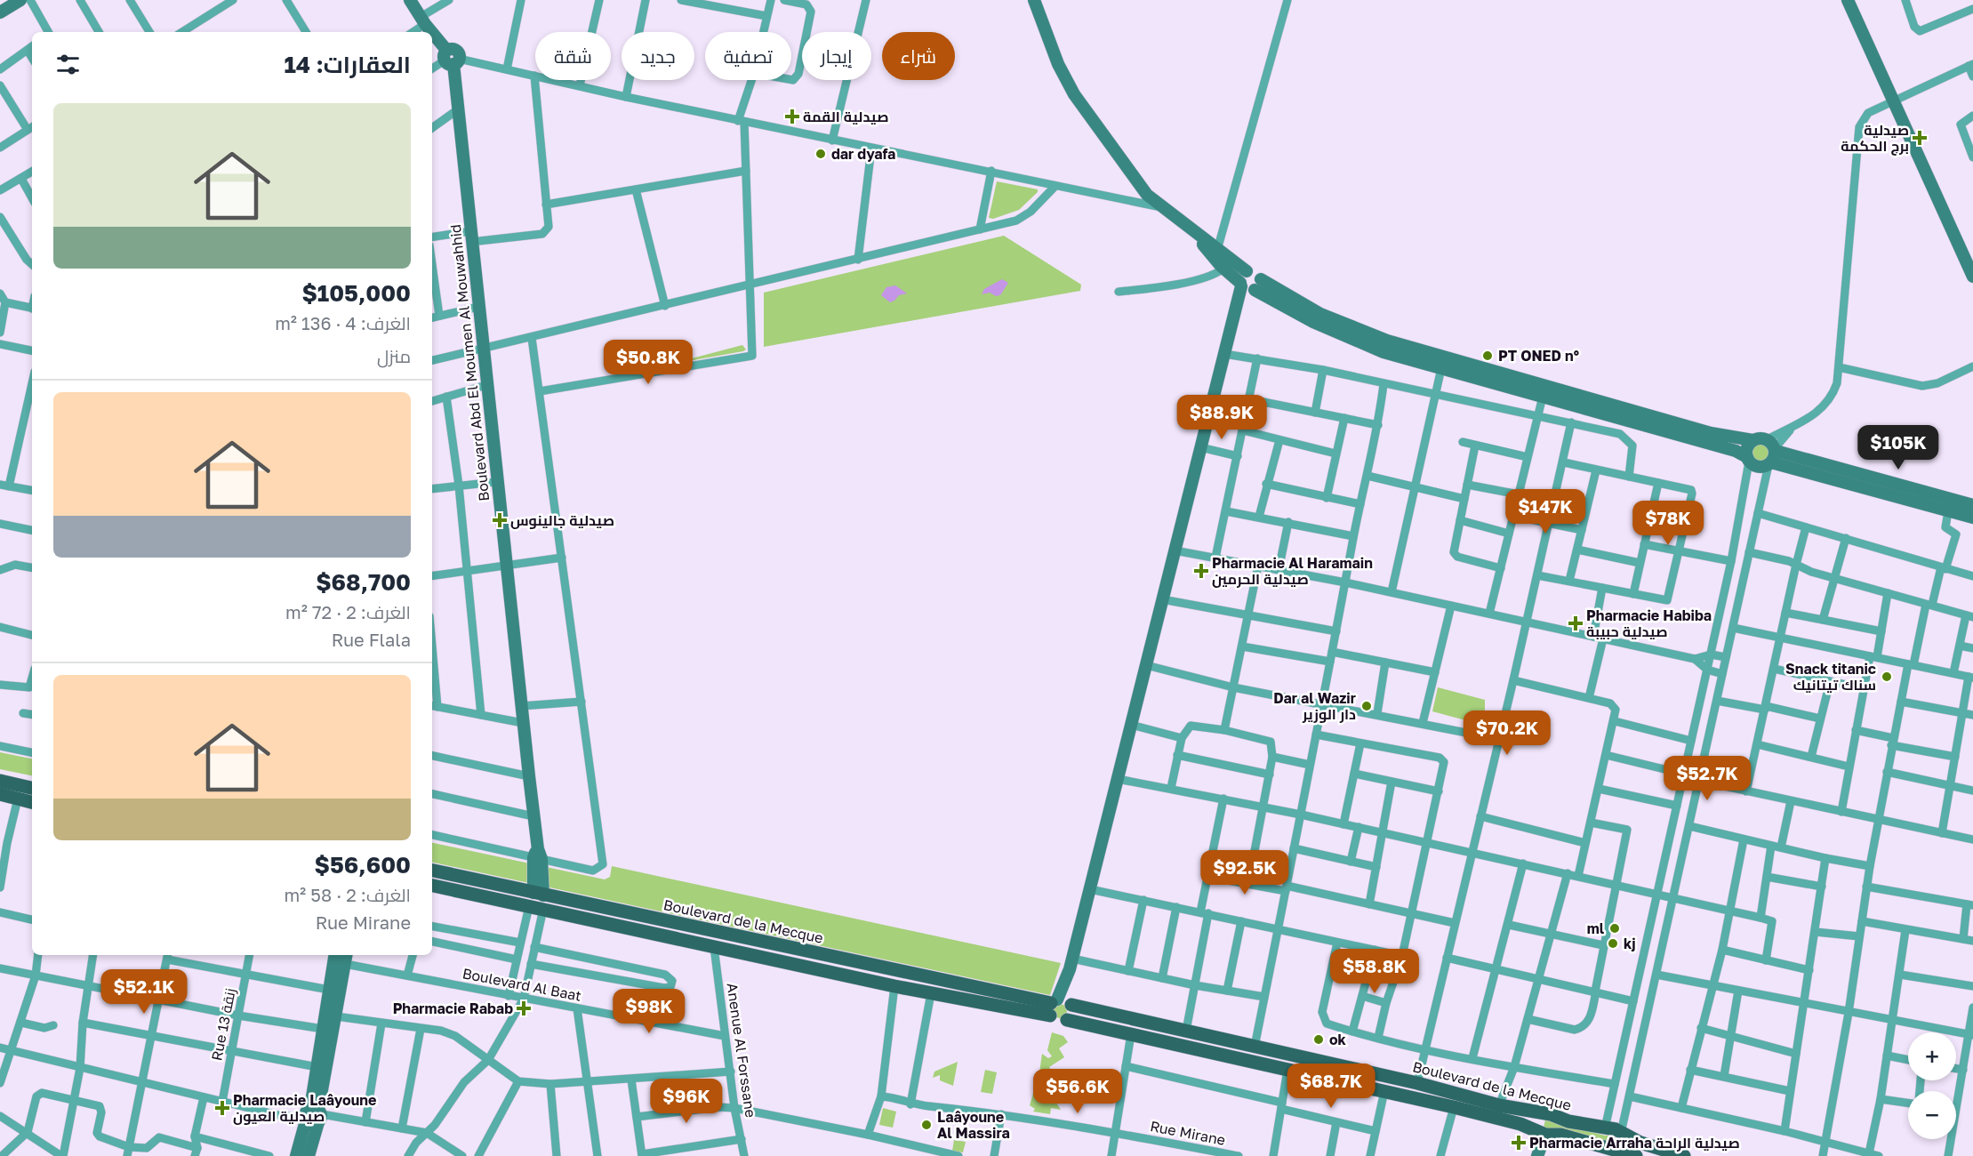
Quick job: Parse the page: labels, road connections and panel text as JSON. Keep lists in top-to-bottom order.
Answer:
{
  "streets": {
    "main road": ["Boulevard Abd El Moumen Al Mouwahhid", "Boulevard de la Mecque"],
    "street": [
      "Boulevard Al Baat",
      "Rue 13 زنقة",
      "Anenue Al Forssane",
      "Rue Mirane"
    ]
  },
  "crossings": [
    ["Boulevard Abd El Moumen Al Mouwahhid", "Boulevard de la Mecque"],
    ["Boulevard de la Mecque", "Anenue Al Forssane"],
    ["Boulevard Al Baat", "Anenue Al Forssane"]
  ],
  "places": {
    "health": [
      "صيدلية القمة",
      "صيدلية برج الحكمة",
      "صيدلية جالينوس",
      "Pharmacie Al Haramain صيدلية الحرمين",
      "Pharmacie Habiba صيدلية حبيبة",
      "Pharmacie Rabab",
      "Pharmacie Laâyoune صيدلية العيون",
      "Pharmacie Arraha صيدلية الراحة"
    ],
    "other": [
      "dar dyafa",
      "PT ONED n°",
      "Snack titanic سناك تيتانيك",
      "Dar al Wazir دار الوزير",
      "ml",
      "kj",
      "ok",
      "Laâyoune Al Massira"
    ]
  },
  "page": {
    "chip": [
      "شراء",
      "إيجار",
      "تصفية",
      "جديد",
      "شقة"
    ],
    "heading": "العقارات: 14",
    "list": [
      {
        "name": "$105,000",
        "note": "الغرف: 4 · 136 m² · منزل"
      },
      {
        "name": "$68,700",
        "note": "الغرف: 2 · 72 m² · Rue Flala"
      },
      {
        "name": "$56,600",
        "note": "الغرف: 2 · 58 m² · Rue Mirane"
      }
    ],
    "price": [
      "$50.8K",
      "$88.9K",
      "$105K",
      "$147K",
      "$78K",
      "$70.2K",
      "$52.7K",
      "$92.5K",
      "$58.8K",
      "$52.1K",
      "$98K",
      "$68.7K",
      "$56.6K",
      "$96K"
    ],
    "map_buttons": ["+", "−"]
  }
}
